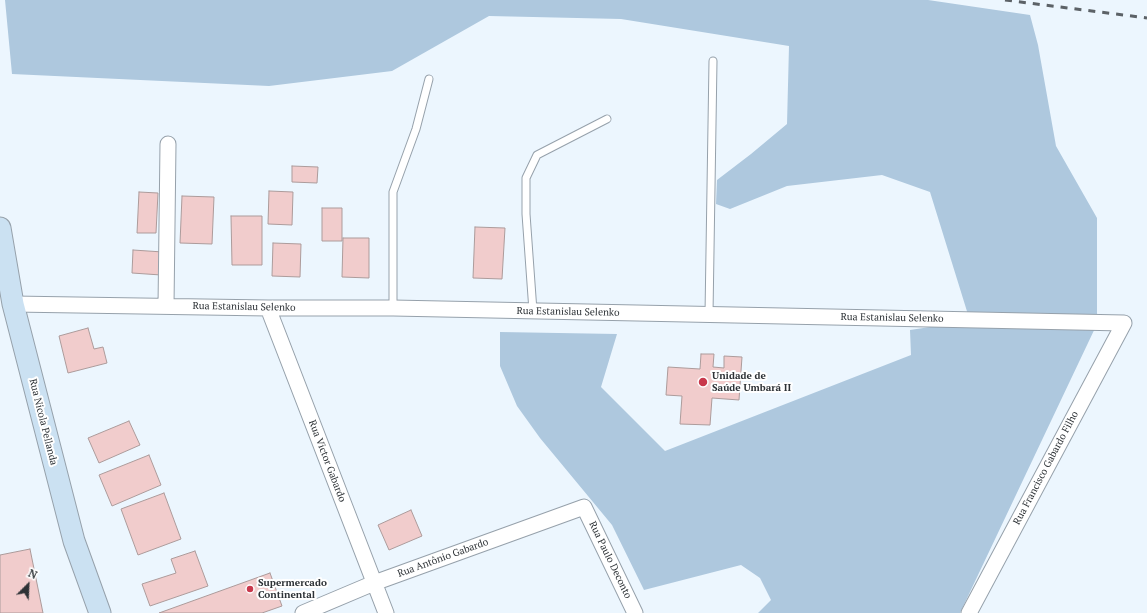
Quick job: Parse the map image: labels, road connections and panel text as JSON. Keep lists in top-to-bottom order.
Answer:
{
  "streets": {
    "main road": ["Rua Nicola Pellanda"],
    "street": [
      "Rua Estanislau Selenko",
      "Rua Victor Gabardo",
      "Rua Francisco Gabardo Filho",
      "Rua Antônio Gabardo",
      "Rua Paulo Deconto"
    ]
  },
  "crossings": [
    ["Rua Estanislau Selenko", "Rua Nicola Pellanda"],
    ["Rua Estanislau Selenko", "Rua Victor Gabardo"],
    ["Rua Estanislau Selenko", "Rua Francisco Gabardo Filho"],
    ["Rua Victor Gabardo", "Rua Antônio Gabardo"],
    ["Rua Antônio Gabardo", "Rua Paulo Deconto"]
  ],
  "places": ["Unidade de Saúde Umbará II", "Supermercado Continental"],
  "north": "top right"
}
